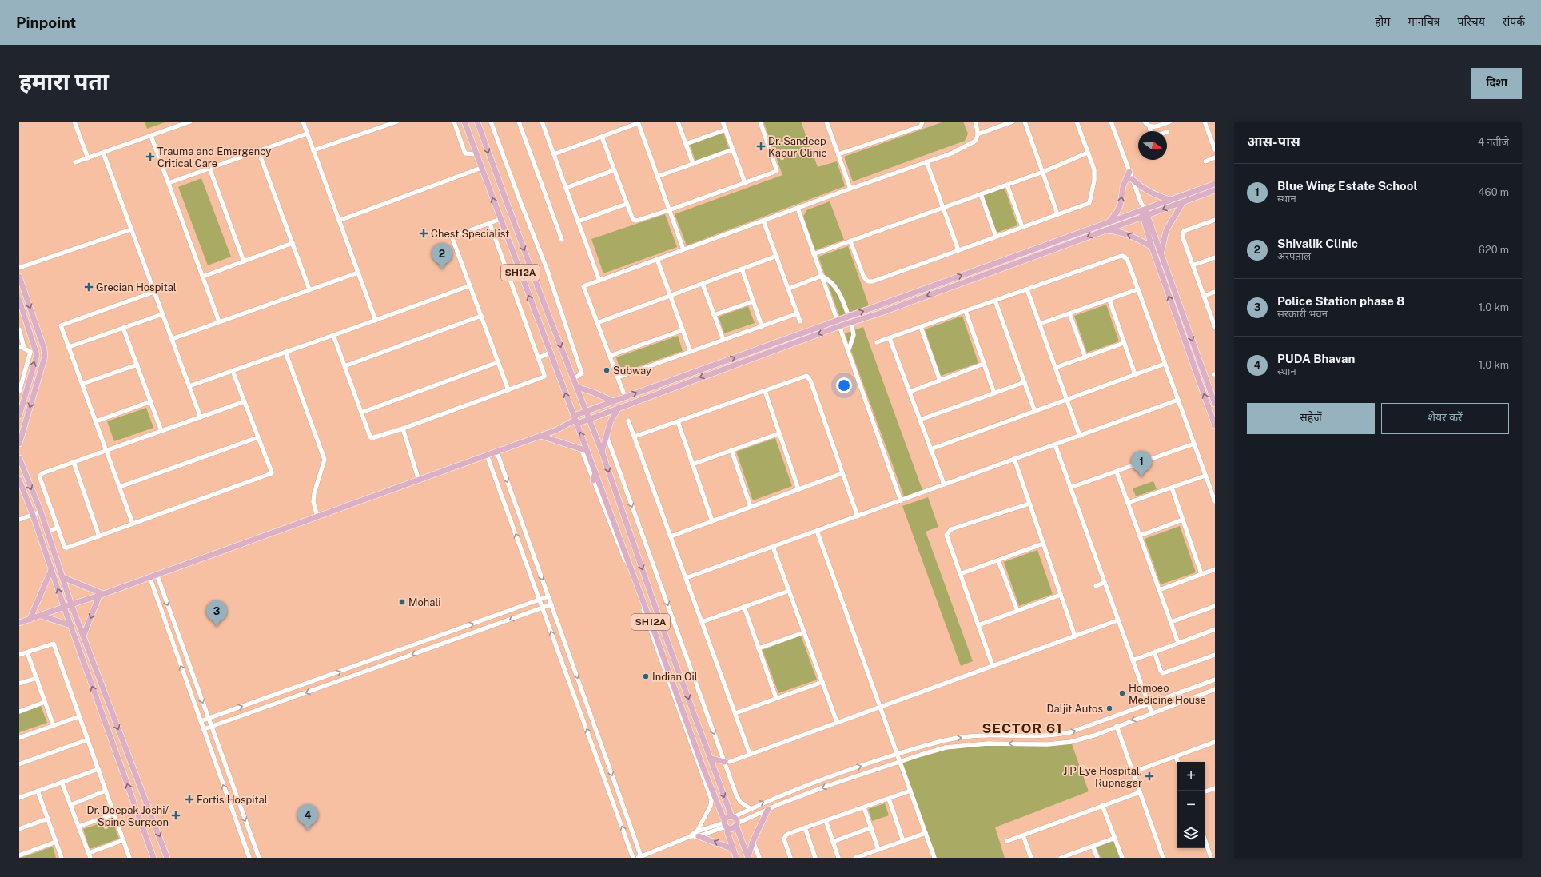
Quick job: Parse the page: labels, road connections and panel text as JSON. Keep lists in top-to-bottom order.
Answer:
{
  "streets": {
    "main road": ["SH12A"]
  },
  "districts": ["SECTOR 61"],
  "places": {
    "health": [
      "Dr. Sandeep Kapur Clinic",
      "Trauma and Emergency Critical Care",
      "Chest Specialist",
      "Grecian Hospital",
      "J P Eye Hospital, Rupnagar",
      "Fortis Hospital",
      "Dr. Deepak Joshi/ Spine Surgeon"
    ],
    "other": [
      "Subway",
      "Indian Oil",
      "Homoeo Medicine House",
      "Daljit Autos"
    ],
    "transit": ["Mohali"]
  },
  "north": "right",
  "page": {
    "header": "Pinpoint",
    "nav": [
      "होम",
      "मानचित्र",
      "परिचय",
      "संपर्क"
    ],
    "title": "हमारा पता",
    "buttons": [
      "दिशा",
      ["सहेजें", "शेयर करें"]
    ],
    "heading": ["आस-पास", "4 नतीजे"],
    "list": [
      {
        "mark": "1",
        "name": "Blue Wing Estate School",
        "note": "स्थान",
        "value": "460 m"
      },
      {
        "mark": "2",
        "name": "Shivalik Clinic",
        "note": "अस्पताल",
        "value": "620 m"
      },
      {
        "mark": "3",
        "name": "Police Station phase 8",
        "note": "सरकारी भवन",
        "value": "1.0 km"
      },
      {
        "mark": "4",
        "name": "PUDA Bhavan",
        "note": "स्थान",
        "value": "1.0 km"
      }
    ],
    "pins": [
      "2",
      "1",
      "3",
      "4"
    ],
    "map_buttons": ["+", "−"]
  }
}
